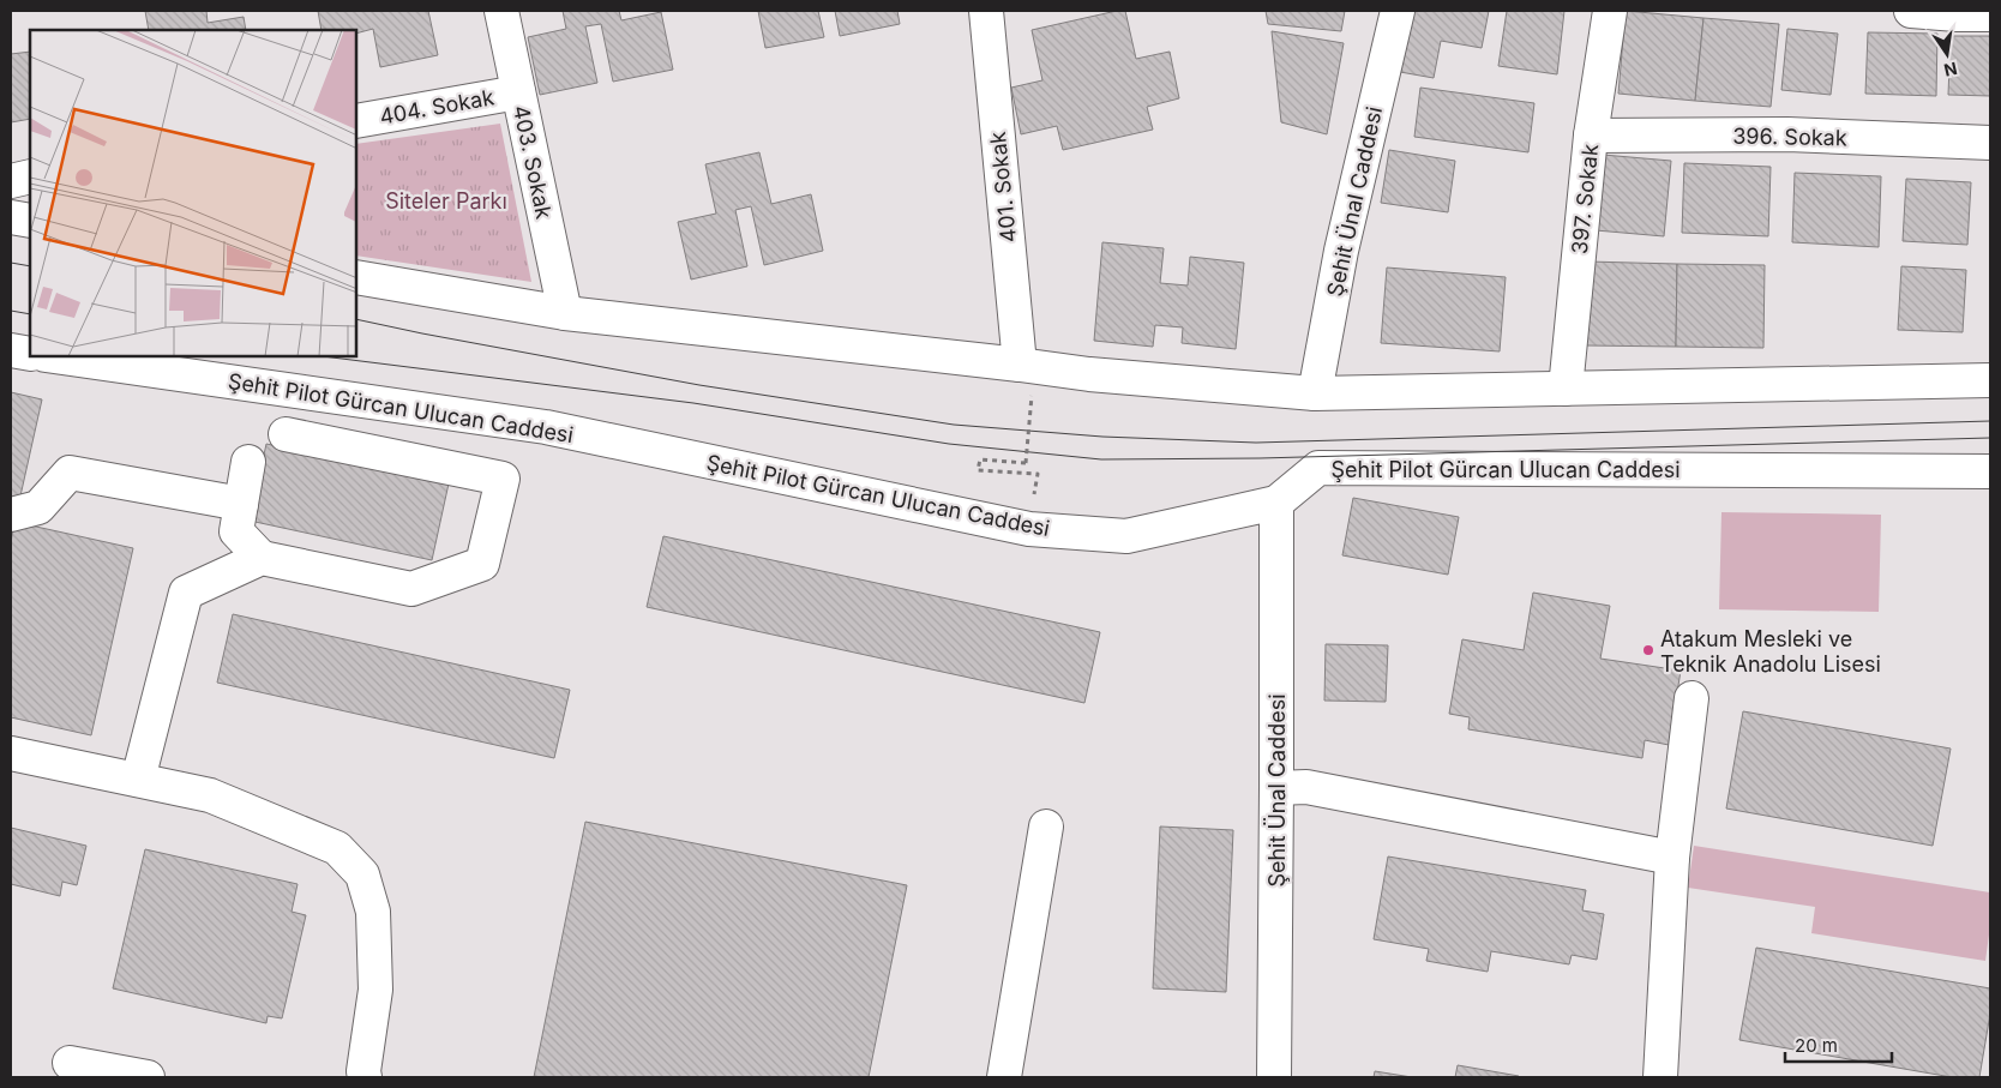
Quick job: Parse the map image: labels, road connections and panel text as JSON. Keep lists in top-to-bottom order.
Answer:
{
  "streets": {
    "street": [
      "404. Sokak",
      "396. Sokak",
      "403. Sokak",
      "401. Sokak",
      "397. Sokak",
      "Şehit Ünal Caddesi",
      "Şehit Pilot Gürcan Ulucan Caddesi"
    ]
  },
  "crossings": [
    ["404. Sokak", "403. Sokak"],
    ["396. Sokak", "397. Sokak"],
    ["Şehit Ünal Caddesi", "Şehit Pilot Gürcan Ulucan Caddesi"]
  ],
  "parks": ["Siteler Parkı"],
  "places": ["Atakum Mesleki ve Teknik Anadolu Lisesi"],
  "scale_bar": "20 m",
  "north": "bottom"
}
